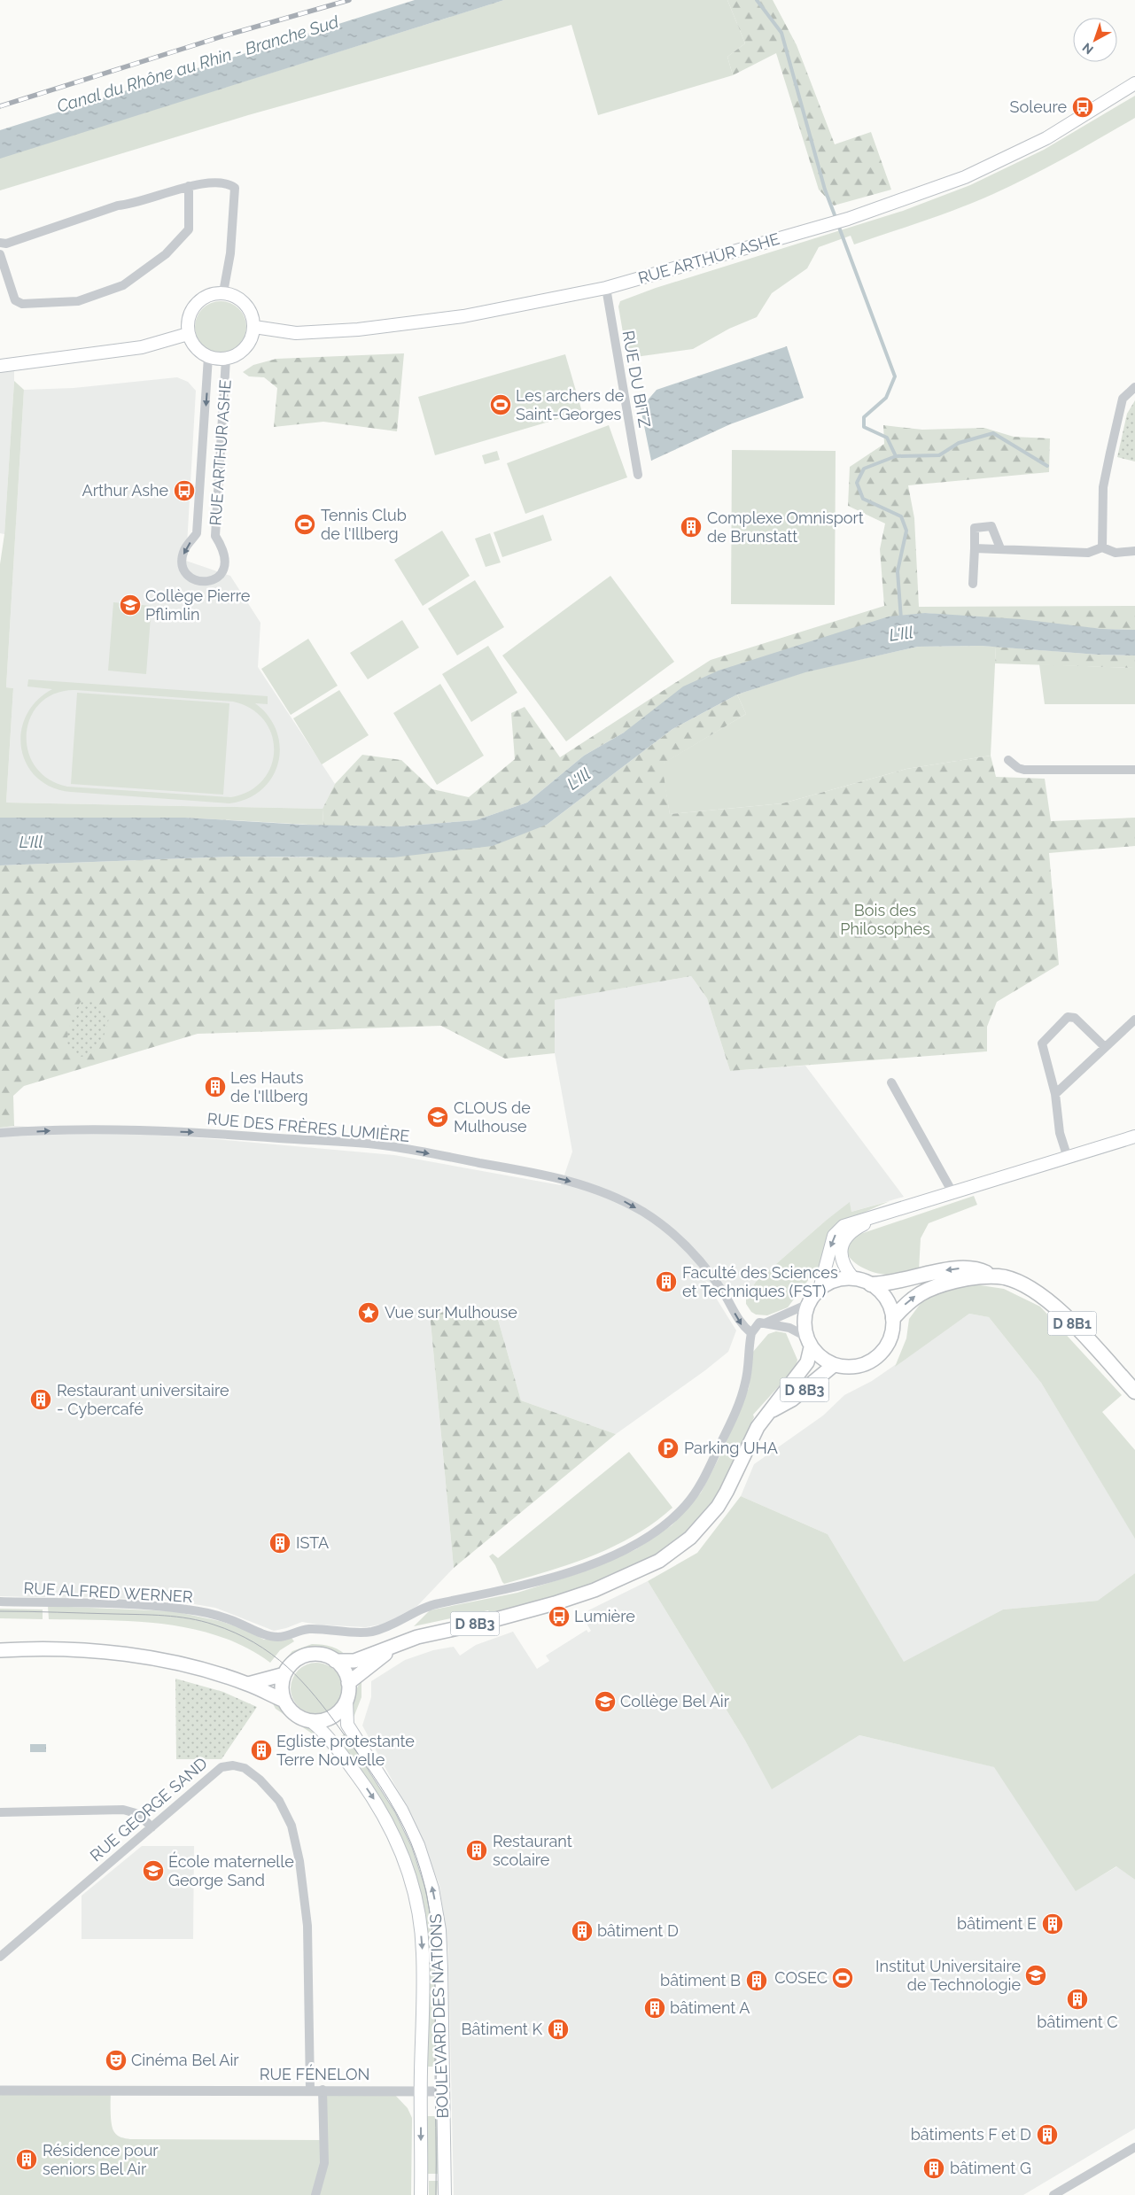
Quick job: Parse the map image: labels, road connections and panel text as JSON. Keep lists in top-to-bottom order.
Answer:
{
  "streets": {
    "highway": ["D 8B1"],
    "main road": ["RUE ARTHUR ASHE", "D 8B3", "BOULEVARD DES NATIONS"],
    "street": [
      "RUE DU BITZ",
      "RUE DES FRÈRES LUMIÈRE",
      "RUE ALFRED WERNER",
      "RUE GEORGE SAND",
      "RUE FÉNELON"
    ]
  },
  "crossings": [
    ["RUE ARTHUR ASHE", "RUE DU BITZ"],
    ["RUE DES FRÈRES LUMIÈRE", "RUE ALFRED WERNER"],
    ["D 8B1", "D 8B3"],
    ["D 8B3", "BOULEVARD DES NATIONS"],
    ["RUE GEORGE SAND", "RUE FÉNELON"],
    ["BOULEVARD DES NATIONS", "RUE FÉNELON"]
  ],
  "one_way": ["RUE DES FRÈRES LUMIÈRE"],
  "water": ["Canal du Rhône au Rhin - Branche Sud", "L'Ill"],
  "parks": ["Bois des Philosophes"],
  "places": {
    "bus stop": ["Soleure", "Arthur Ashe", "Lumière"],
    "sports": ["Les archers de Saint-Georges", "Tennis Club de l'Illberg", "COSEC"],
    "building": [
      "Complexe Omnisport de Brunstatt",
      "Les Hauts de l'Illberg",
      "Faculté des Sciences et Techniques (FST)",
      "Restaurant universitaire - Cybercafé",
      "ISTA",
      "Egliste protestante Terre Nouvelle",
      "Restaurant scolaire",
      "bâtiment E",
      "bâtiment D",
      "bâtiment B",
      "bâtiment C",
      "bâtiment A",
      "Bâtiment K",
      "bâtiments F et D",
      "Résidence pour seniors Bel Air",
      "bâtiment G"
    ],
    "school or university": [
      "Collège Pierre Pflimlin",
      "CLOUS de Mulhouse",
      "Collège Bel Air",
      "École maternelle George Sand",
      "Institut Universitaire de Technologie"
    ],
    "place": ["Vue sur Mulhouse"],
    "parking": ["Parking UHA"],
    "theatre": ["Cinéma Bel Air"]
  },
  "north": "bottom left"
}
